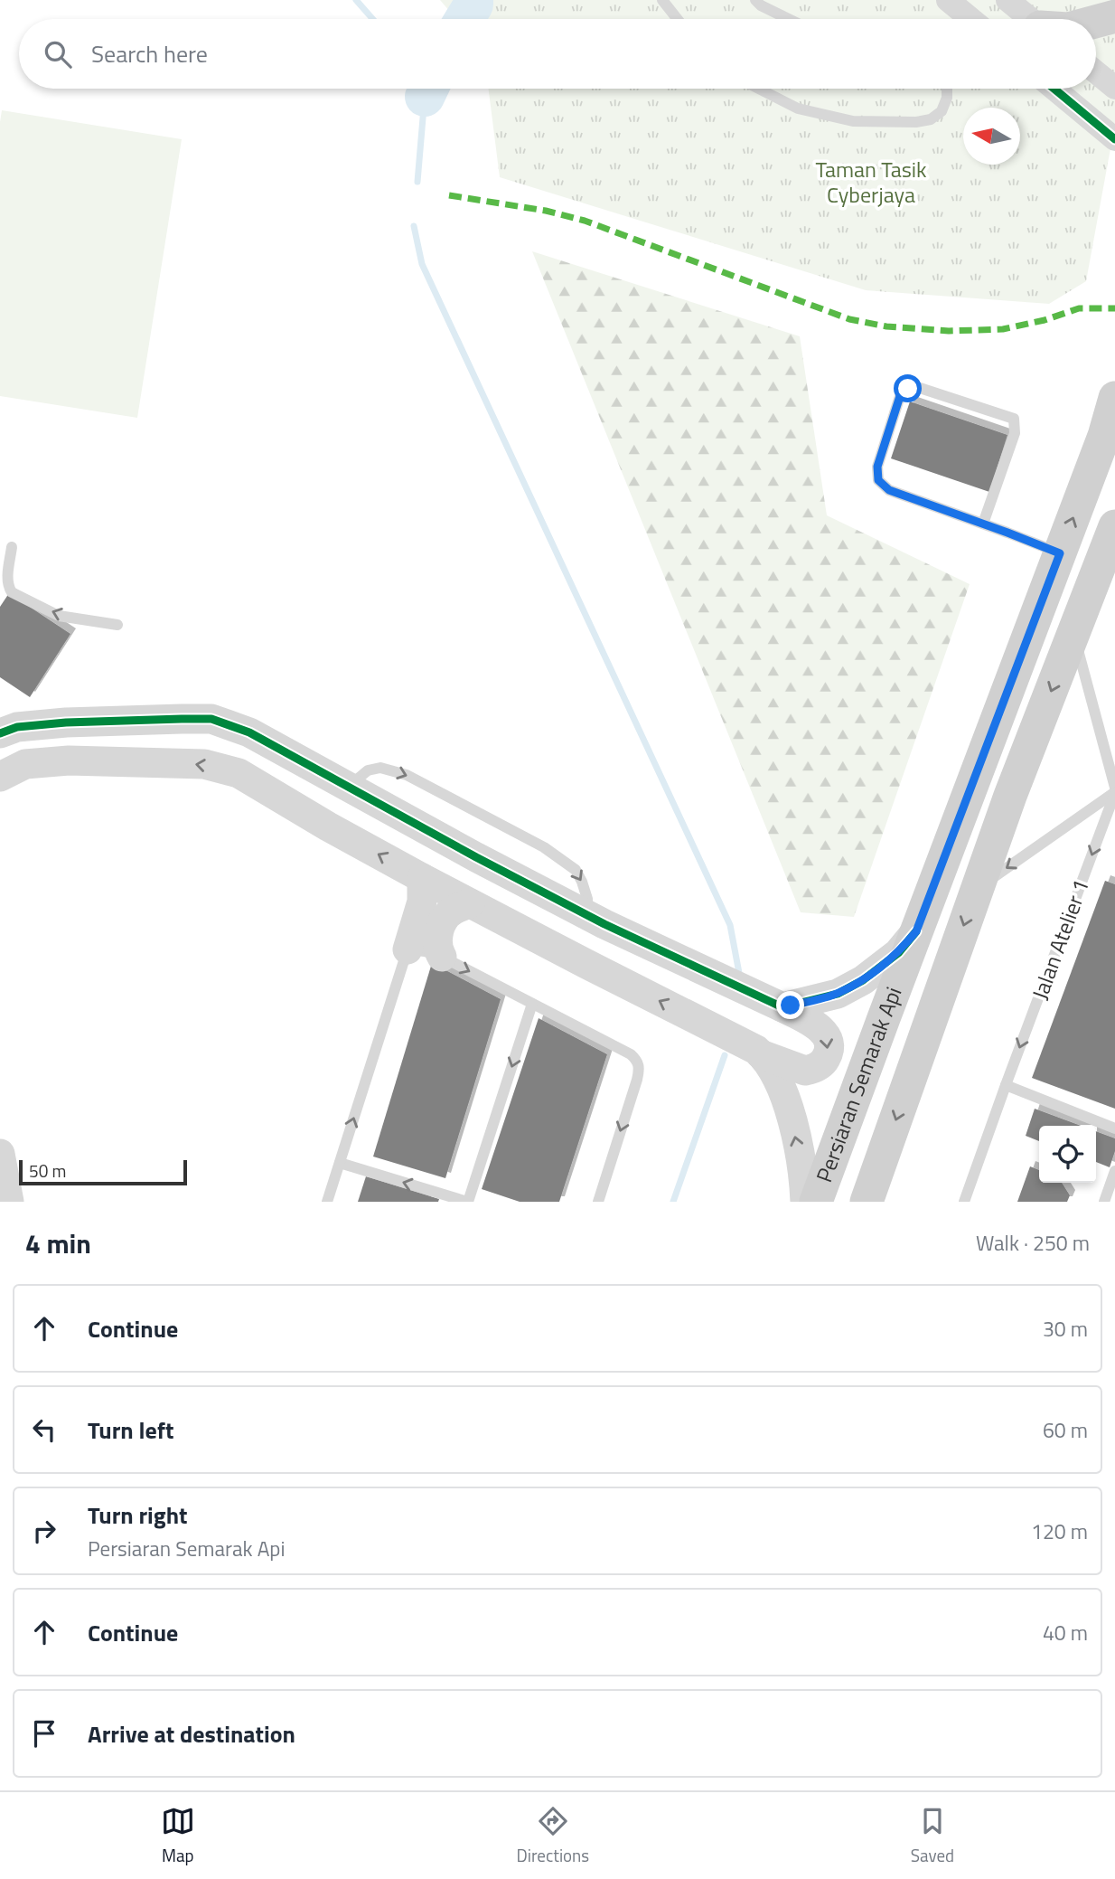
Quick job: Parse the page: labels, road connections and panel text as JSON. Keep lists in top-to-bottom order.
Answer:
{
  "streets": {
    "main road": ["Persiaran Semarak Api"],
    "lane": ["Jalan Atelier 1"]
  },
  "one_way": ["Jalan Atelier 1"],
  "parks": ["Taman Tasik Cyberjaya"],
  "scale_bar": "50 m",
  "north": "left",
  "page": {
    "search": "Search here",
    "scale": "50 m",
    "heading": ["4 min", "Walk · 250 m"],
    "list": [
      ["Continue", "30 m"],
      ["Turn left", "60 m"],
      ["Turn right", "Persiaran Semarak Api", "120 m"],
      ["Continue", "40 m"],
      "Arrive at destination"
    ],
    "nav": ["Map", "Directions", "Saved"]
  }
}
